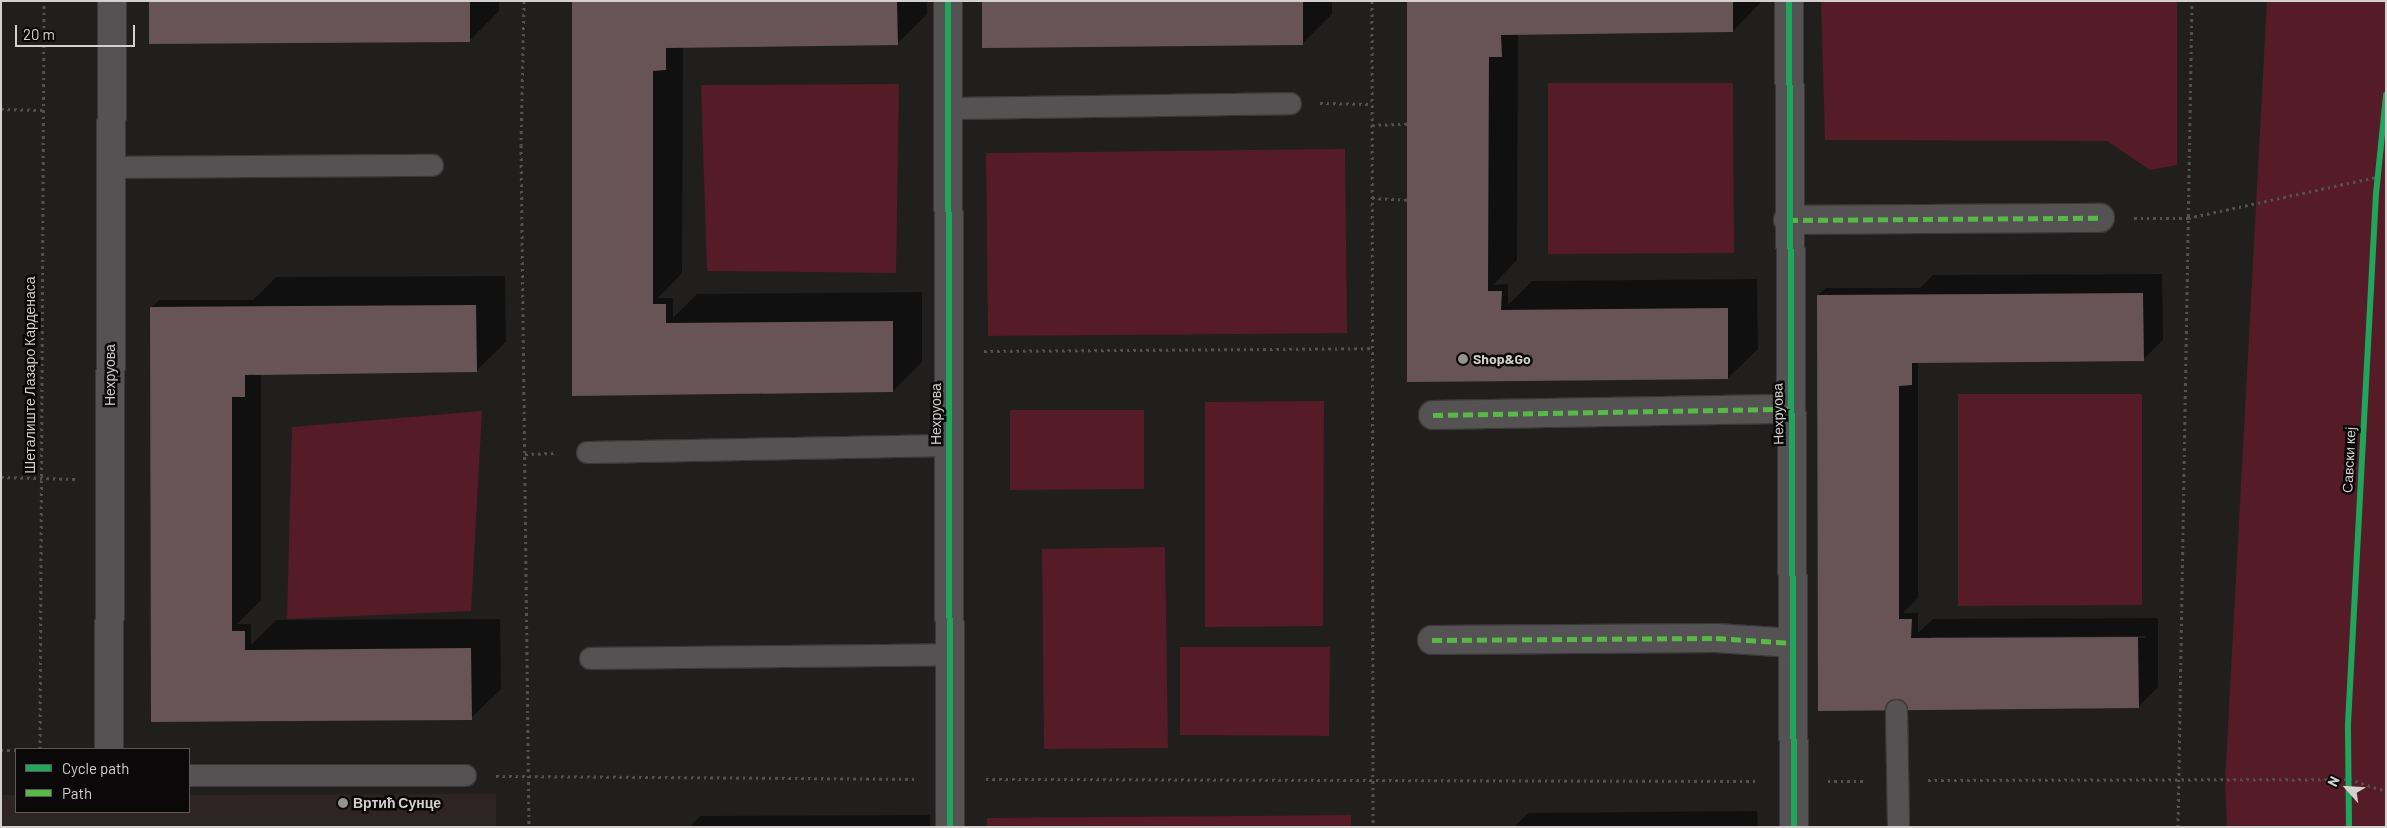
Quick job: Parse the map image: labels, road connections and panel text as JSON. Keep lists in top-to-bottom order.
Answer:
{
  "streets": {
    "street": ["Нехруова"],
    "path": ["Шеталиште Лазаро Карденаса"],
    "cycle path": ["Савски кеј"]
  },
  "places": ["Shop&Go", "Вртић Сунце"],
  "legend": ["Cycle path", "Path"],
  "scale_bar": "20 m",
  "north": "top left"
}
